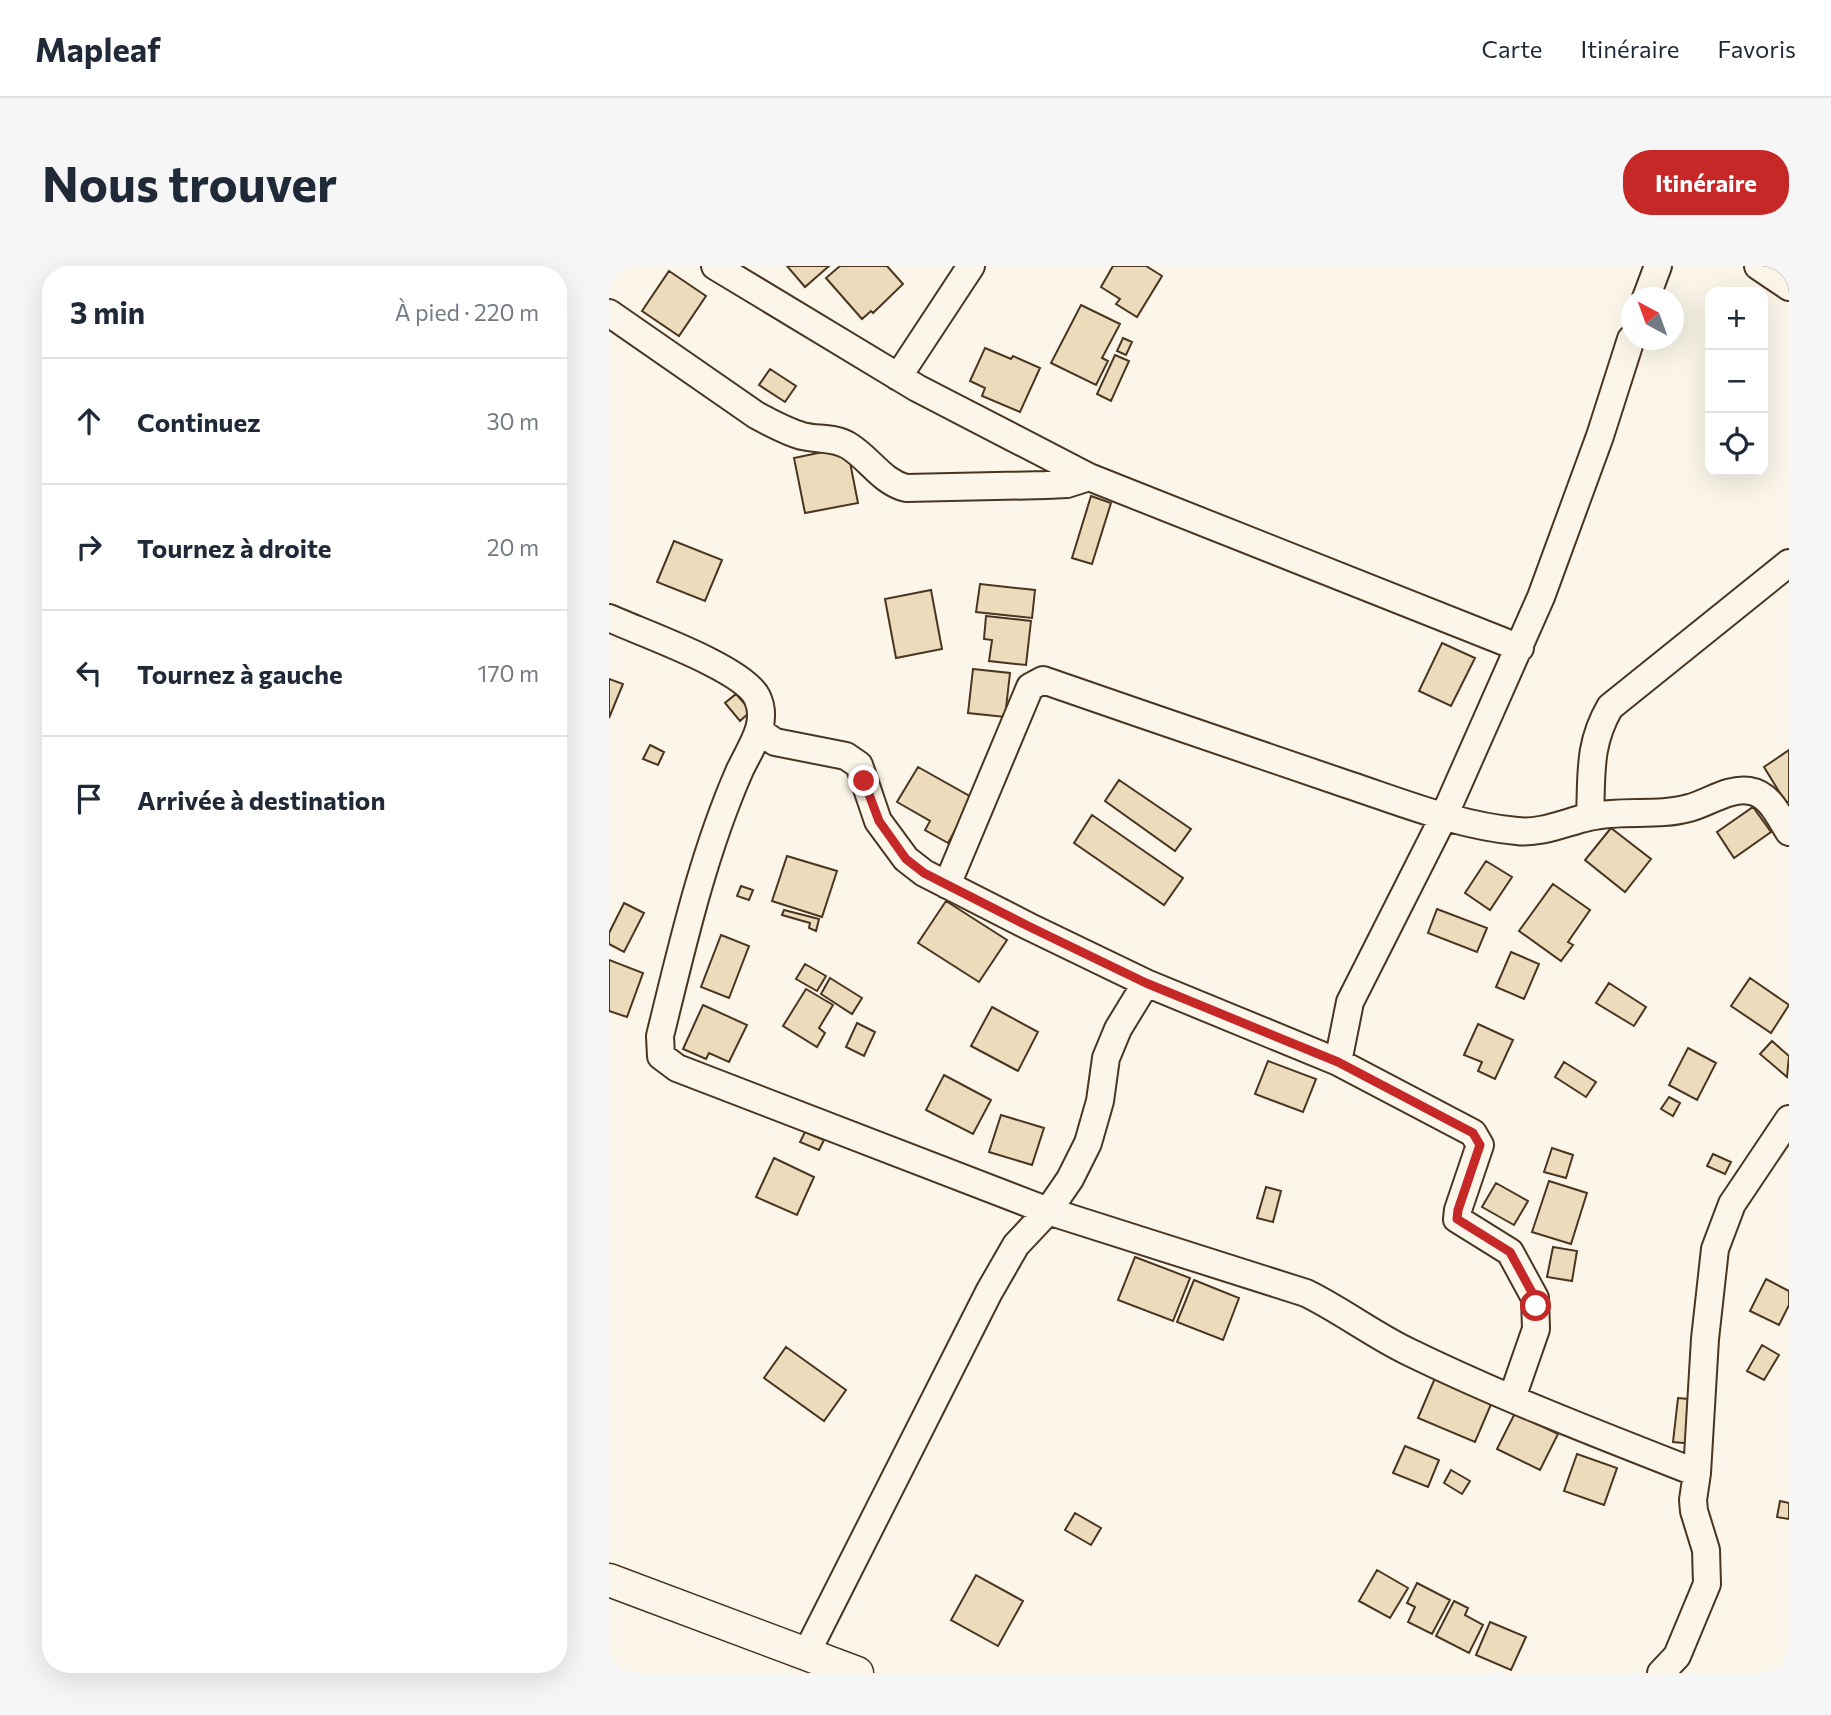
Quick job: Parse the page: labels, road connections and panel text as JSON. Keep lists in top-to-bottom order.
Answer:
{
  "north": "top left",
  "page": {
    "header": "Mapleaf",
    "nav": ["Carte", "Itinéraire", "Favoris"],
    "buttons": "Itinéraire",
    "title": "Nous trouver",
    "heading": ["3 min", "À pied · 220 m"],
    "map_buttons": ["+", "−"],
    "list": [
      ["Continuez", "30 m"],
      ["Tournez à droite", "20 m"],
      ["Tournez à gauche", "170 m"],
      "Arrivée à destination"
    ]
  }
}
